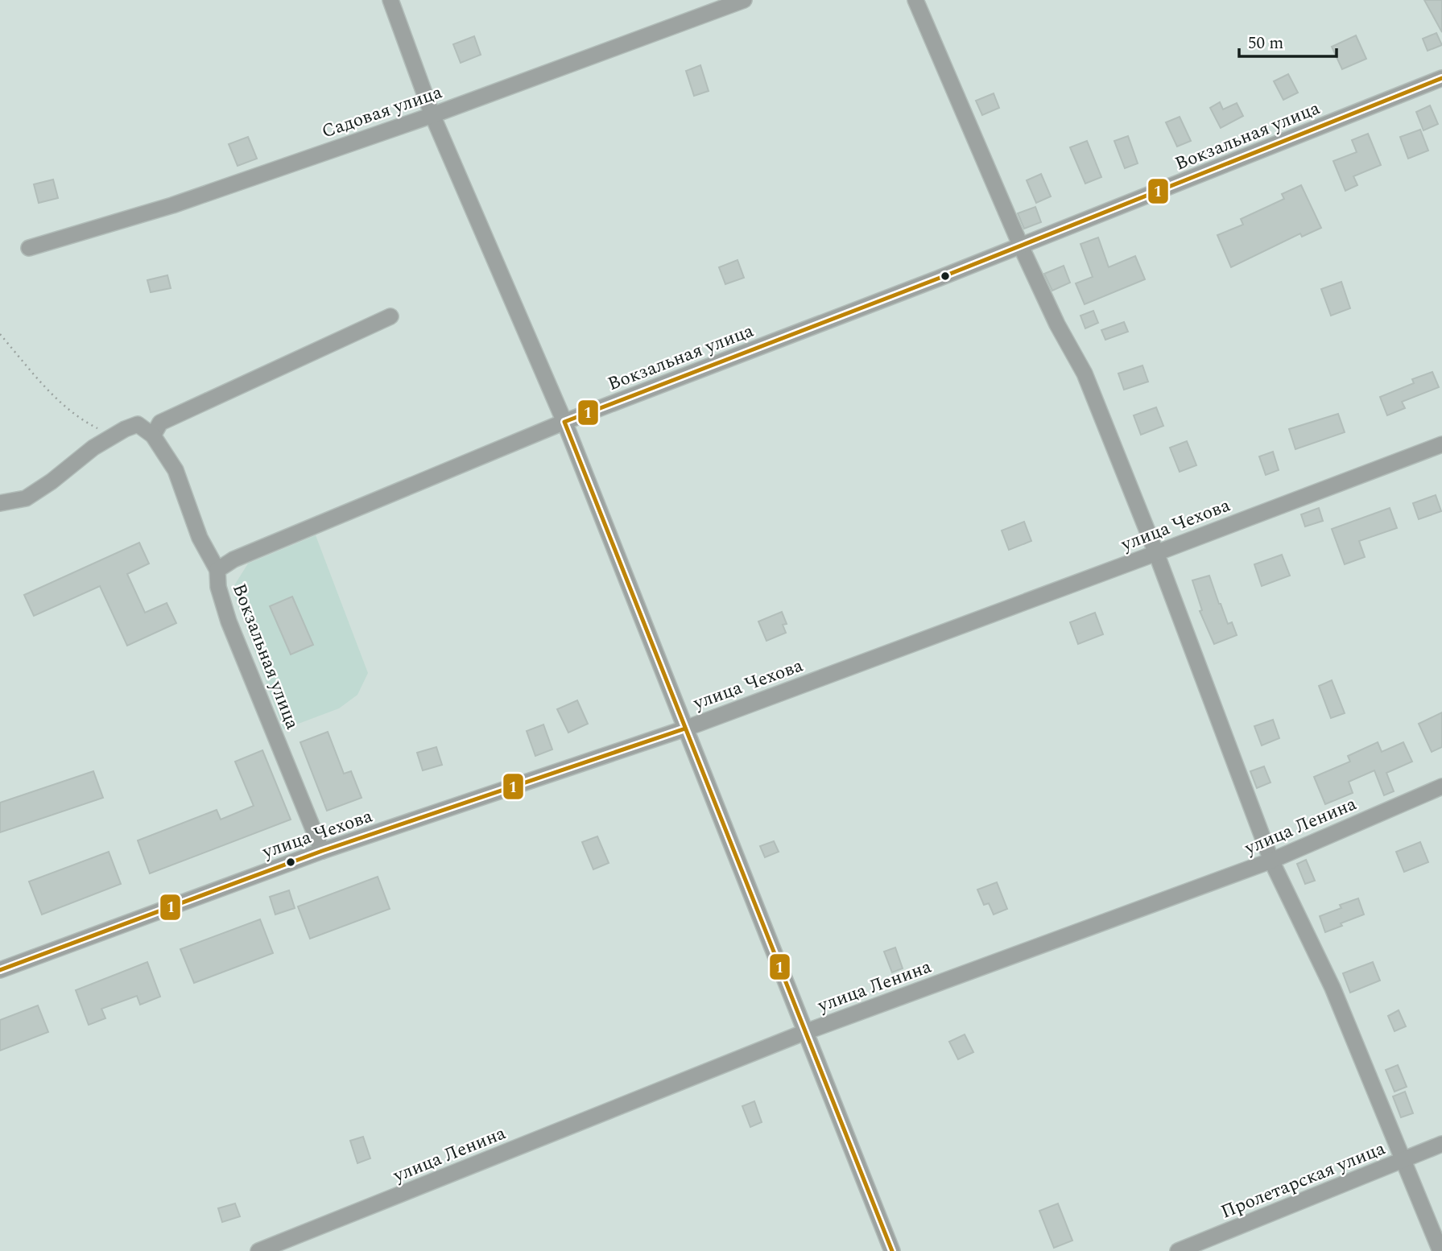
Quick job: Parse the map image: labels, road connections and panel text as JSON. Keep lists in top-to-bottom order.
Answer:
{
  "streets": {
    "street": [
      "Садовая улица",
      "Вокзальная улица",
      "улица Чехова",
      "улица Ленина",
      "Пролетарская улица"
    ]
  },
  "crossings": [
    ["Вокзальная улица", "улица Чехова"]
  ],
  "lines": ["transit line 1"],
  "scale_bar": "50 m"
}
